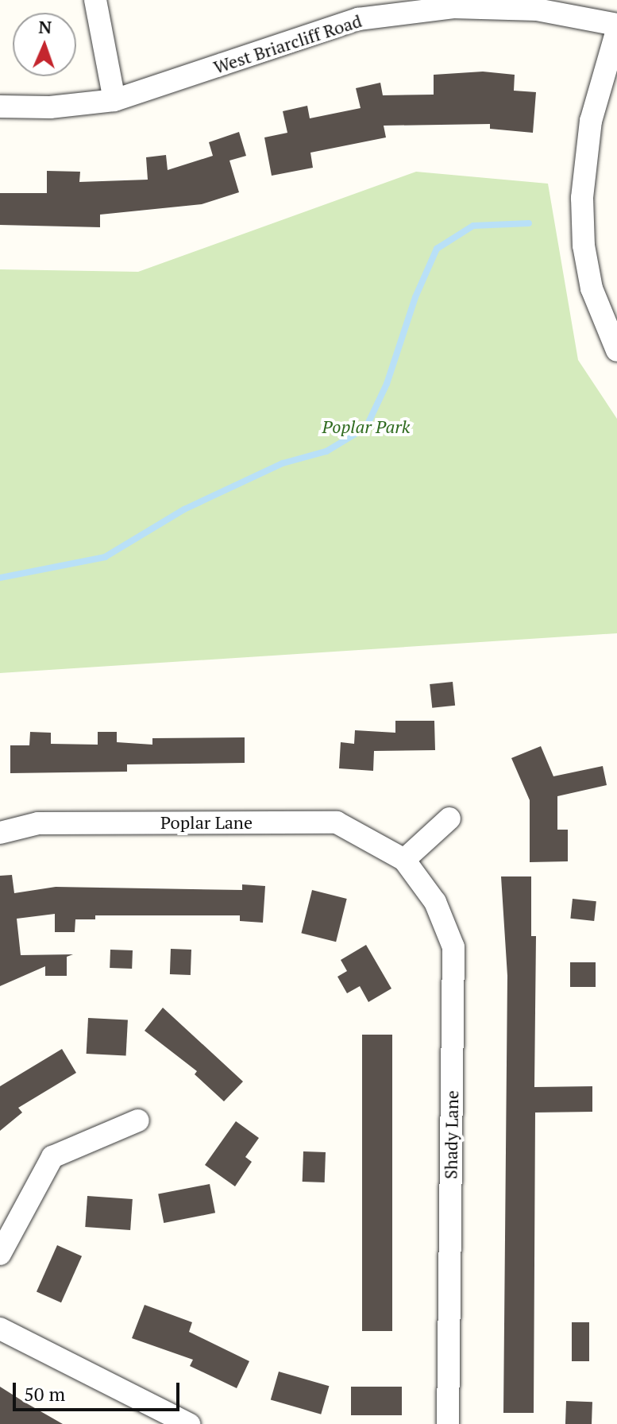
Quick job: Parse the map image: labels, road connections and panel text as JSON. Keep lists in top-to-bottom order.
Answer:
{
  "streets": {
    "street": ["West Briarcliff Road", "Poplar Lane", "Shady Lane"]
  },
  "crossings": [
    ["Poplar Lane", "Shady Lane"]
  ],
  "parks": ["Poplar Park"],
  "scale_bar": "50 m",
  "north": "top"
}
